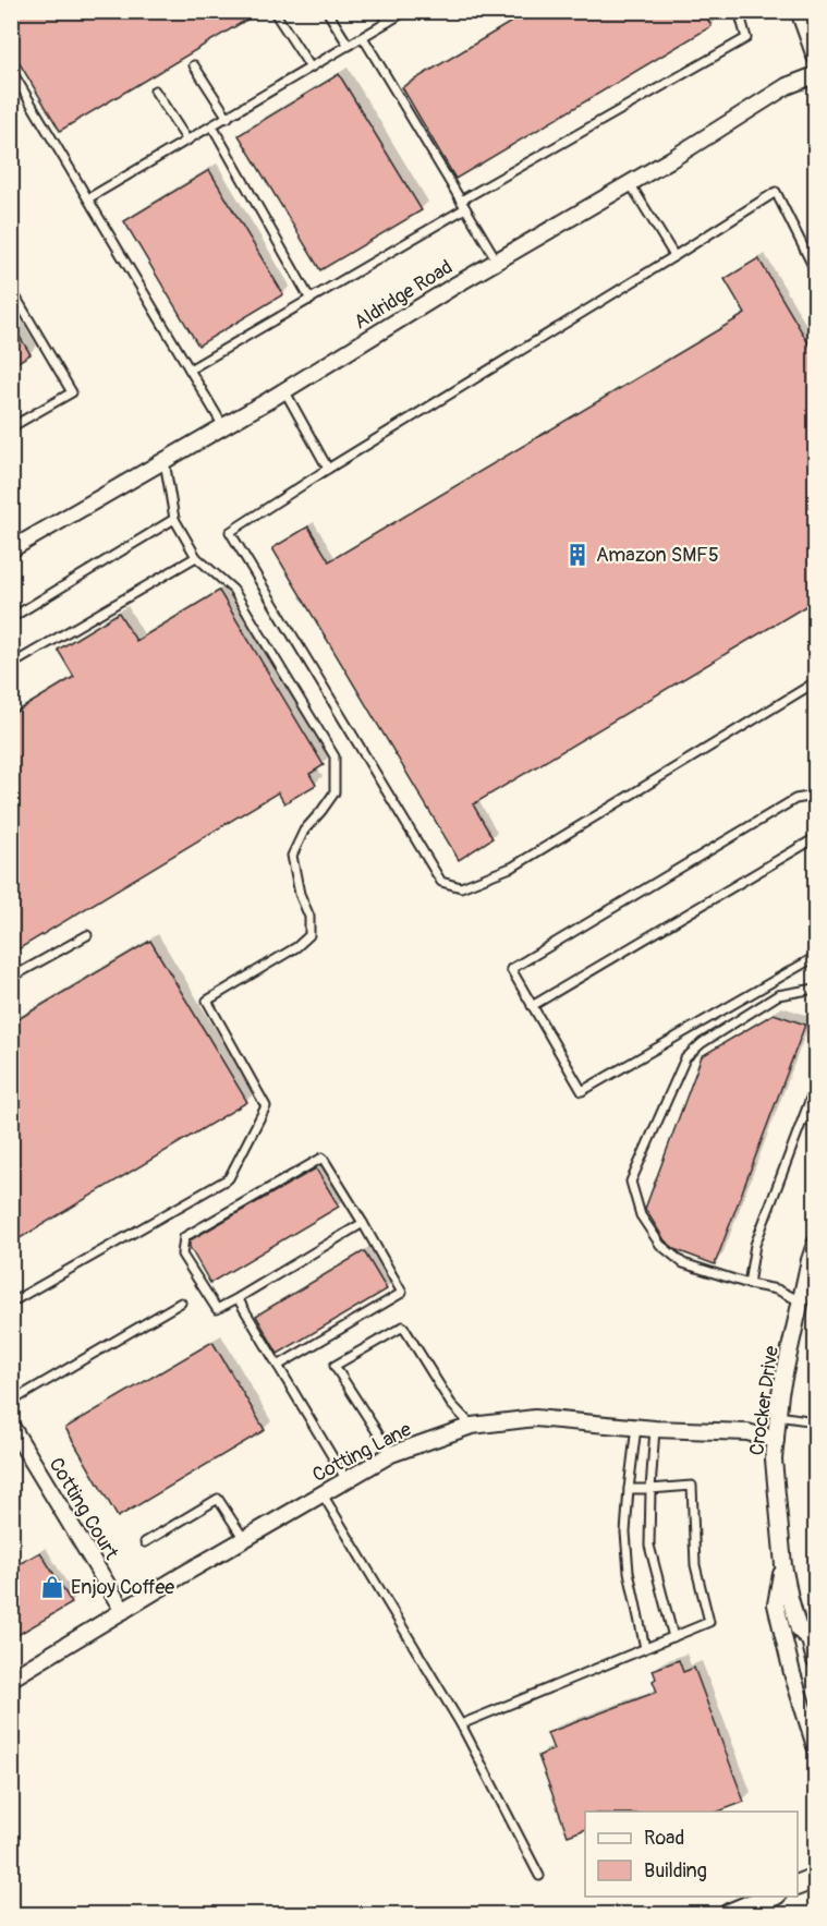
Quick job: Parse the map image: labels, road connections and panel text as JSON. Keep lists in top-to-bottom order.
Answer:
{
  "streets": {
    "street": [
      "Aldridge Road",
      "Crocker Drive",
      "Cotting Lane",
      "Cotting Court"
    ]
  },
  "crossings": [
    ["Crocker Drive", "Cotting Lane"],
    ["Cotting Lane", "Cotting Court"]
  ],
  "places": {
    "building": ["Amazon SMF5"],
    "shop": ["Enjoy Coffee"]
  },
  "legend": ["Road", "Building"]
}
